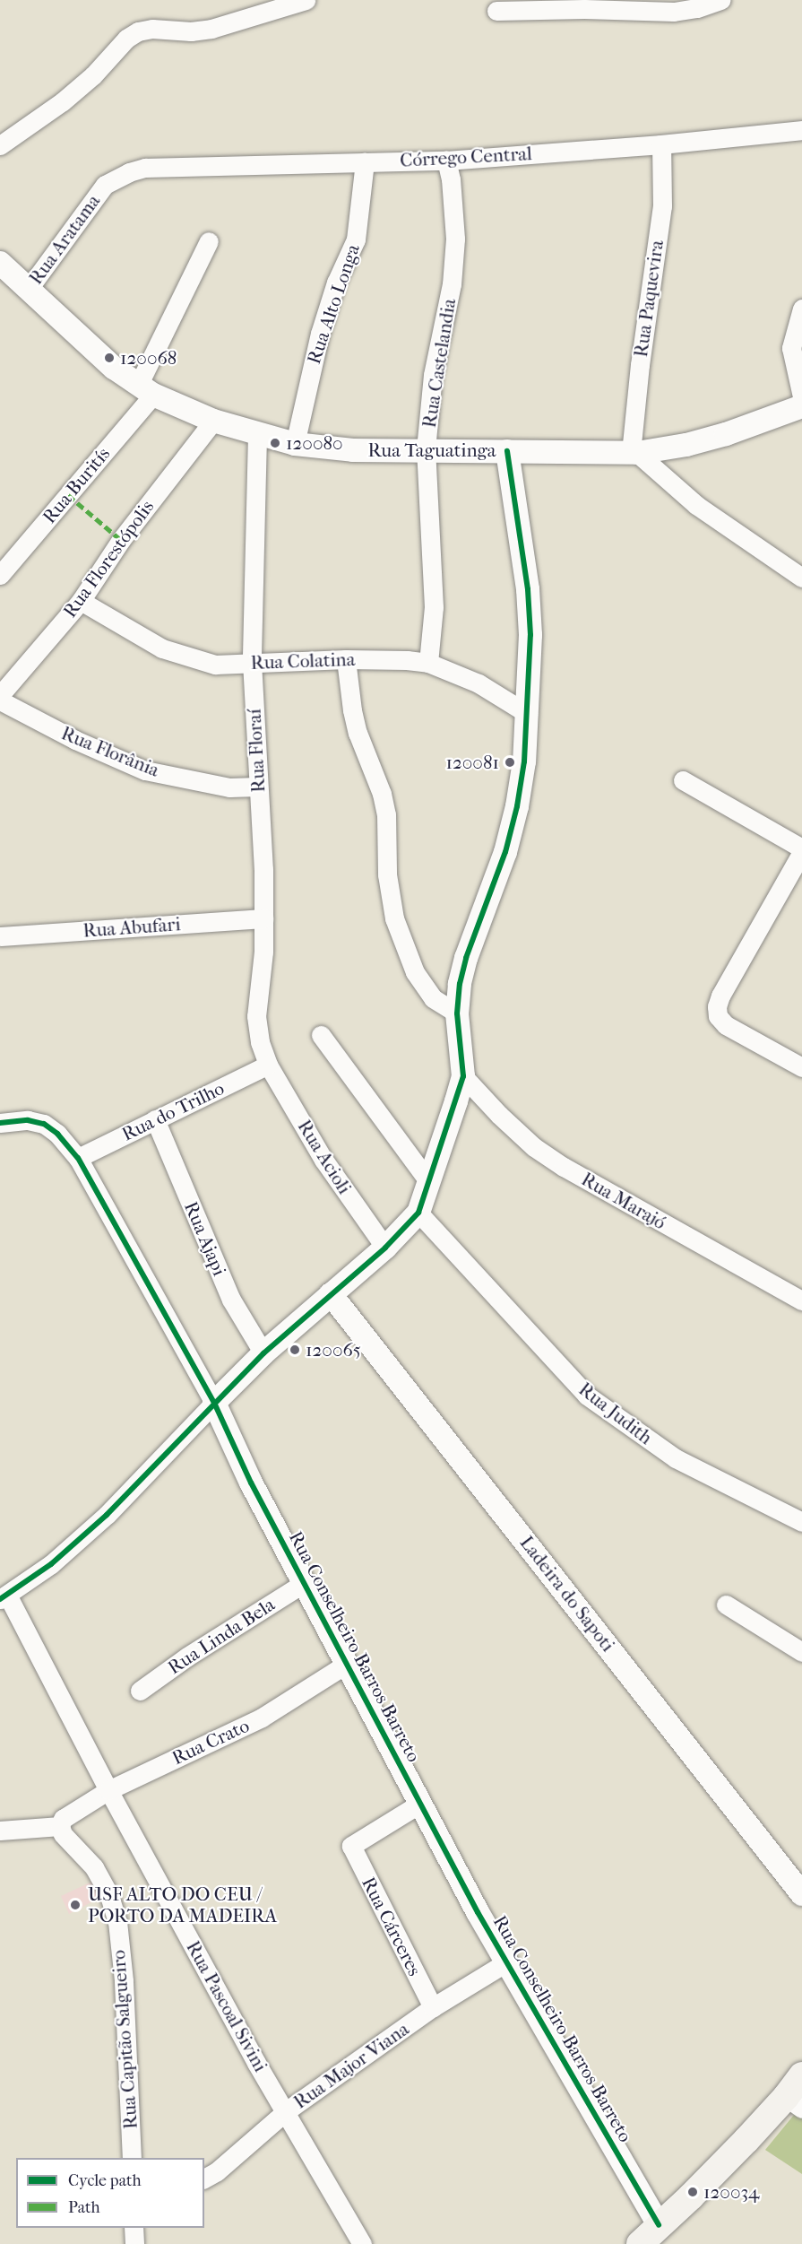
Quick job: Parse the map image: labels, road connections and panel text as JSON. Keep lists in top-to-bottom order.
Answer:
{
  "streets": {
    "street": [
      "Córrego Central",
      "Rua Aratama",
      "Rua Paquevira",
      "Rua Alto Longa",
      "Rua Castelandia",
      "Rua Taguatinga",
      "Rua Buritís",
      "Rua Florestópolis",
      "Rua Colatina",
      "Rua Floraí",
      "Rua Florânia",
      "Rua Abufari",
      "Rua do Trilho",
      "Rua Acioli",
      "Rua Marajó",
      "Rua Ajapi",
      "Rua Judith",
      "Ladeira do Sapoti",
      "Rua Linda Bela",
      "Rua Conselheiro Barros Barreto",
      "Rua Crato",
      "Rua Cárceres",
      "Rua Pascoal Sivini",
      "Rua Capitão Salgueiro",
      "Rua Major Viana"
    ]
  },
  "crossings": [
    ["Córrego Central", "Rua Aratama"],
    ["Córrego Central", "Rua Paquevira"],
    ["Córrego Central", "Rua Alto Longa"],
    ["Córrego Central", "Rua Castelandia"],
    ["Rua Aratama", "Rua Taguatinga"],
    ["Rua Paquevira", "Rua Taguatinga"],
    ["Rua Alto Longa", "Rua Taguatinga"],
    ["Rua Castelandia", "Rua Taguatinga"],
    ["Rua Castelandia", "Rua Colatina"],
    ["Rua Taguatinga", "Rua Buritís"],
    ["Rua Taguatinga", "Rua Florestópolis"],
    ["Rua Taguatinga", "Rua Floraí"],
    ["Rua Florestópolis", "Rua Colatina"],
    ["Rua Colatina", "Rua Floraí"],
    ["Rua Floraí", "Rua Florânia"],
    ["Rua Floraí", "Rua Abufari"],
    ["Rua Floraí", "Rua do Trilho"],
    ["Rua Floraí", "Rua Acioli"],
    ["Rua do Trilho", "Rua Acioli"],
    ["Rua do Trilho", "Rua Ajapi"],
    ["Rua do Trilho", "Rua Conselheiro Barros Barreto"],
    ["Rua Linda Bela", "Rua Conselheiro Barros Barreto"],
    ["Rua Conselheiro Barros Barreto", "Rua Crato"],
    ["Rua Conselheiro Barros Barreto", "Rua Cárceres"],
    ["Rua Conselheiro Barros Barreto", "Rua Major Viana"],
    ["Rua Crato", "Rua Pascoal Sivini"],
    ["Rua Crato", "Rua Capitão Salgueiro"],
    ["Rua Cárceres", "Rua Major Viana"],
    ["Rua Pascoal Sivini", "Rua Major Viana"]
  ],
  "places": [
    "120068",
    "120080",
    "120081",
    "120065",
    "USF ALTO DO CEU / PORTO DA MADEIRA",
    "120034"
  ],
  "legend": ["Cycle path", "Path"]
}
